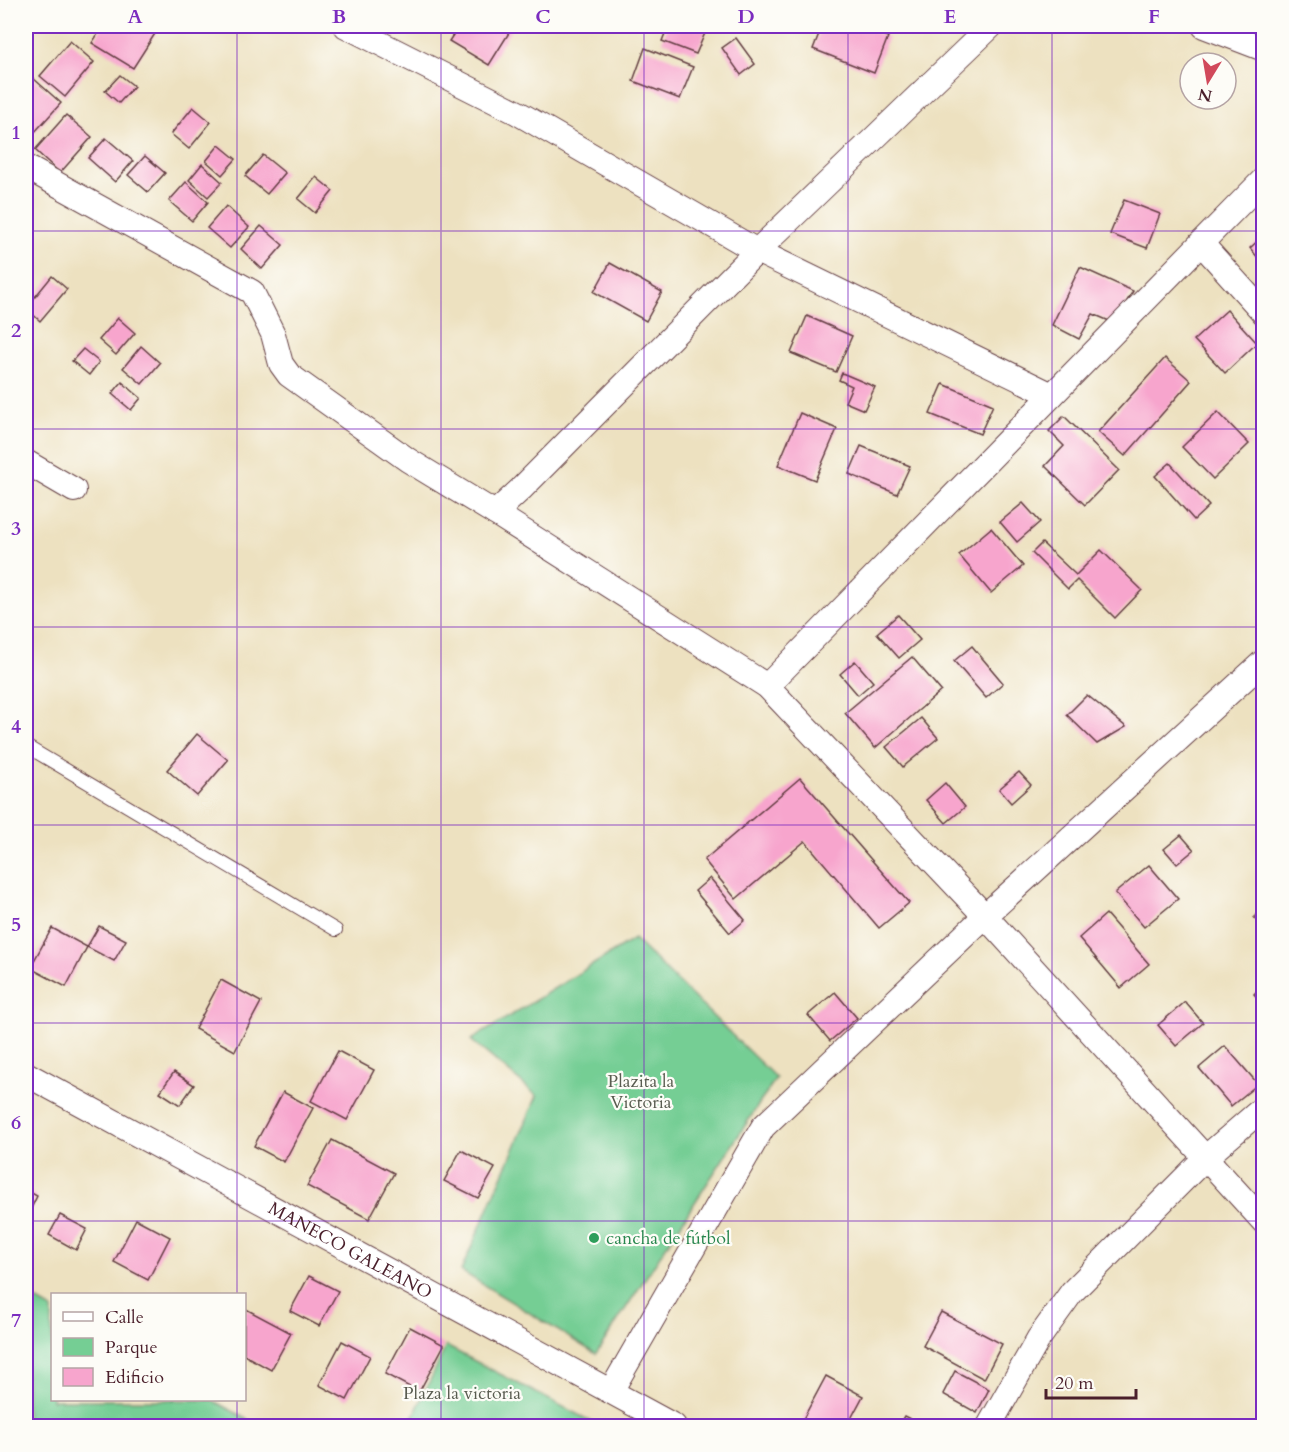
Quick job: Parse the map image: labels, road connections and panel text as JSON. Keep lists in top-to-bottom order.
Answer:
{
  "streets": {
    "street": ["MANECO GALEANO"]
  },
  "parks": ["Plazita la Victoria", "Plaza la victoria"],
  "places": ["cancha de fútbol"],
  "legend": ["Calle", "Parque", "Edificio"],
  "scale_bar": "20 m",
  "north": "bottom",
  "grid": {
    "columns": [
      "A",
      "B",
      "C",
      "D",
      "E",
      "F"
    ],
    "rows": [
      "1",
      "2",
      "3",
      "4",
      "5",
      "6",
      "7"
    ]
  }
}
